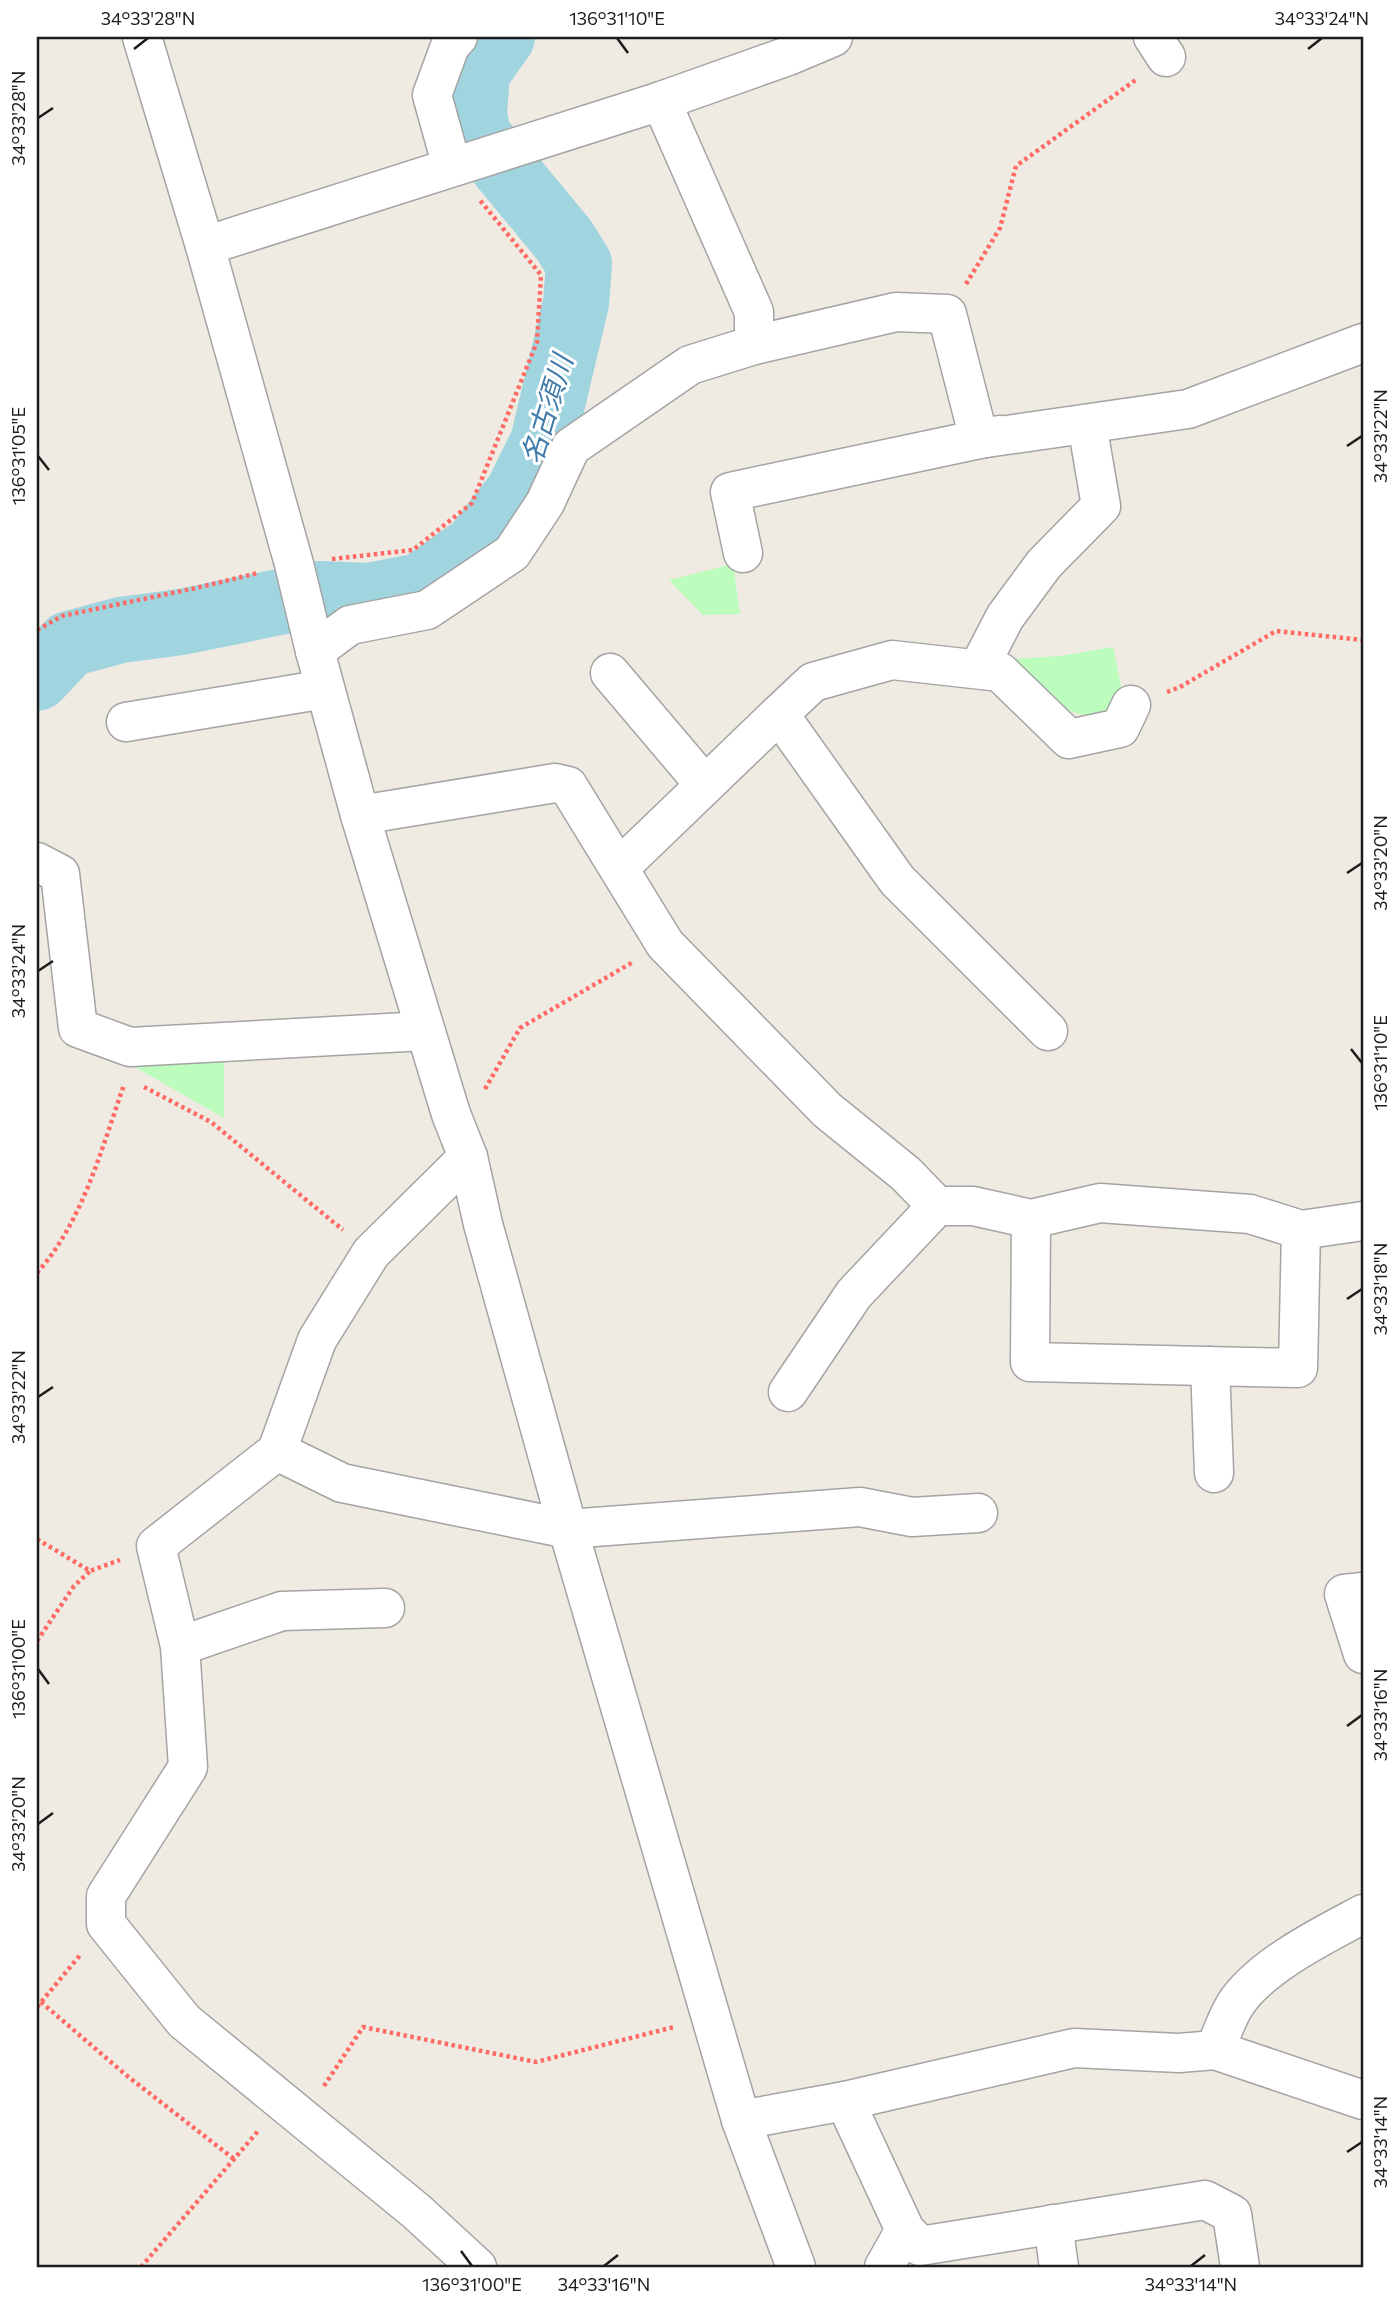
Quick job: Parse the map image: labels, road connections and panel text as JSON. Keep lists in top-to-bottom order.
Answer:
{
  "water": ["名古須川"],
  "coordinates": [
    "34°33'28\"N",
    "136°31'10\"E",
    "34°33'24\"N",
    "34°33'22\"N",
    "136°31'05\"E",
    "34°33'20\"N",
    "34°33'18\"N",
    "136°31'00\"E",
    "34°33'16\"N",
    "34°33'14\"N"
  ]
}
